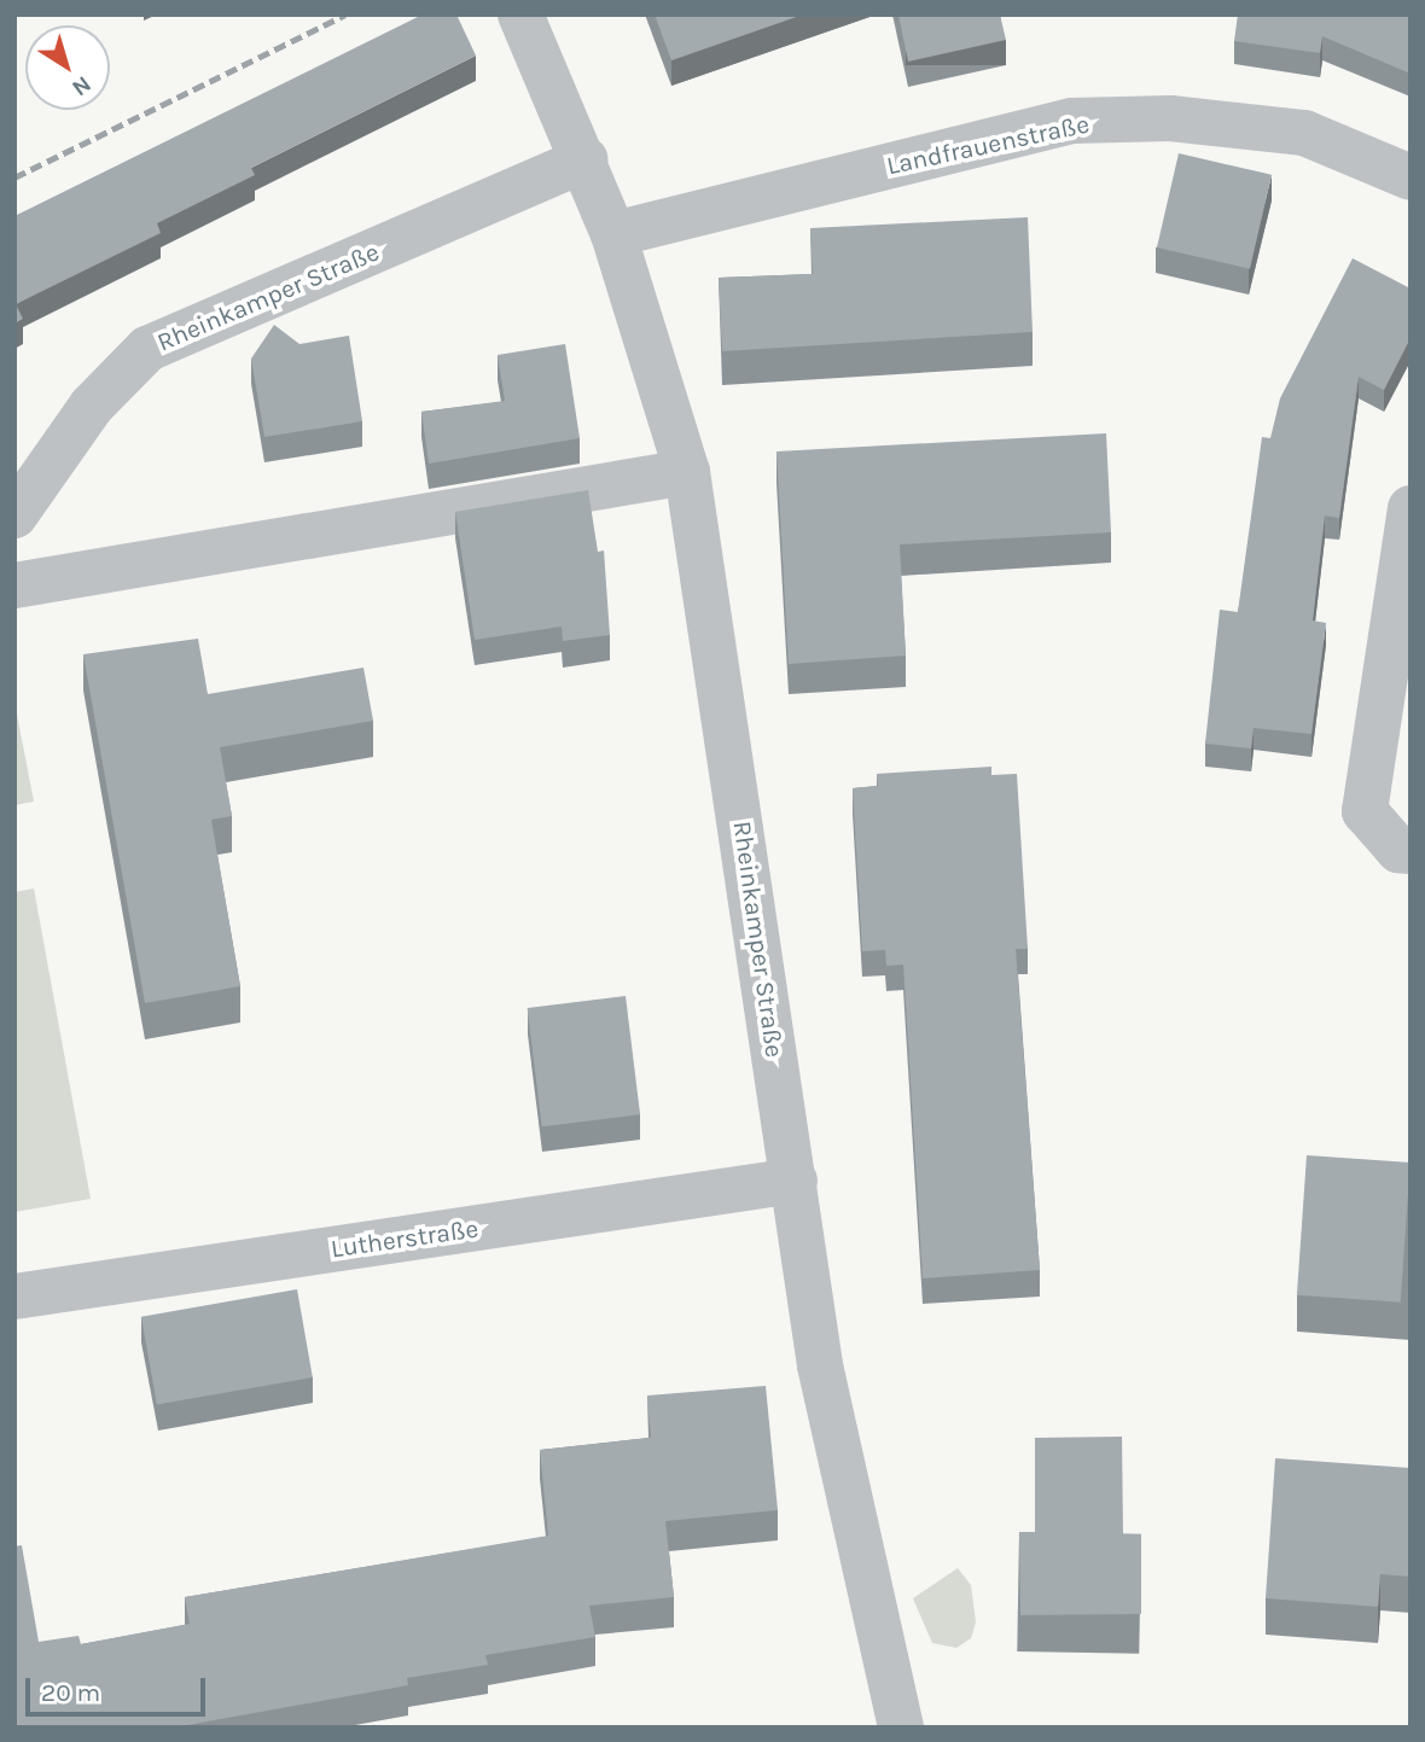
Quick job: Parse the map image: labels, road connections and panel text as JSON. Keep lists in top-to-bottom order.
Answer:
{
  "streets": {
    "street": ["Landfrauenstraße", "Rheinkamper Straße", "Lutherstraße"]
  },
  "crossings": [
    ["Landfrauenstraße", "Rheinkamper Straße"],
    ["Rheinkamper Straße", "Lutherstraße"]
  ],
  "scale_bar": "20 m",
  "north": "bottom right"
}
